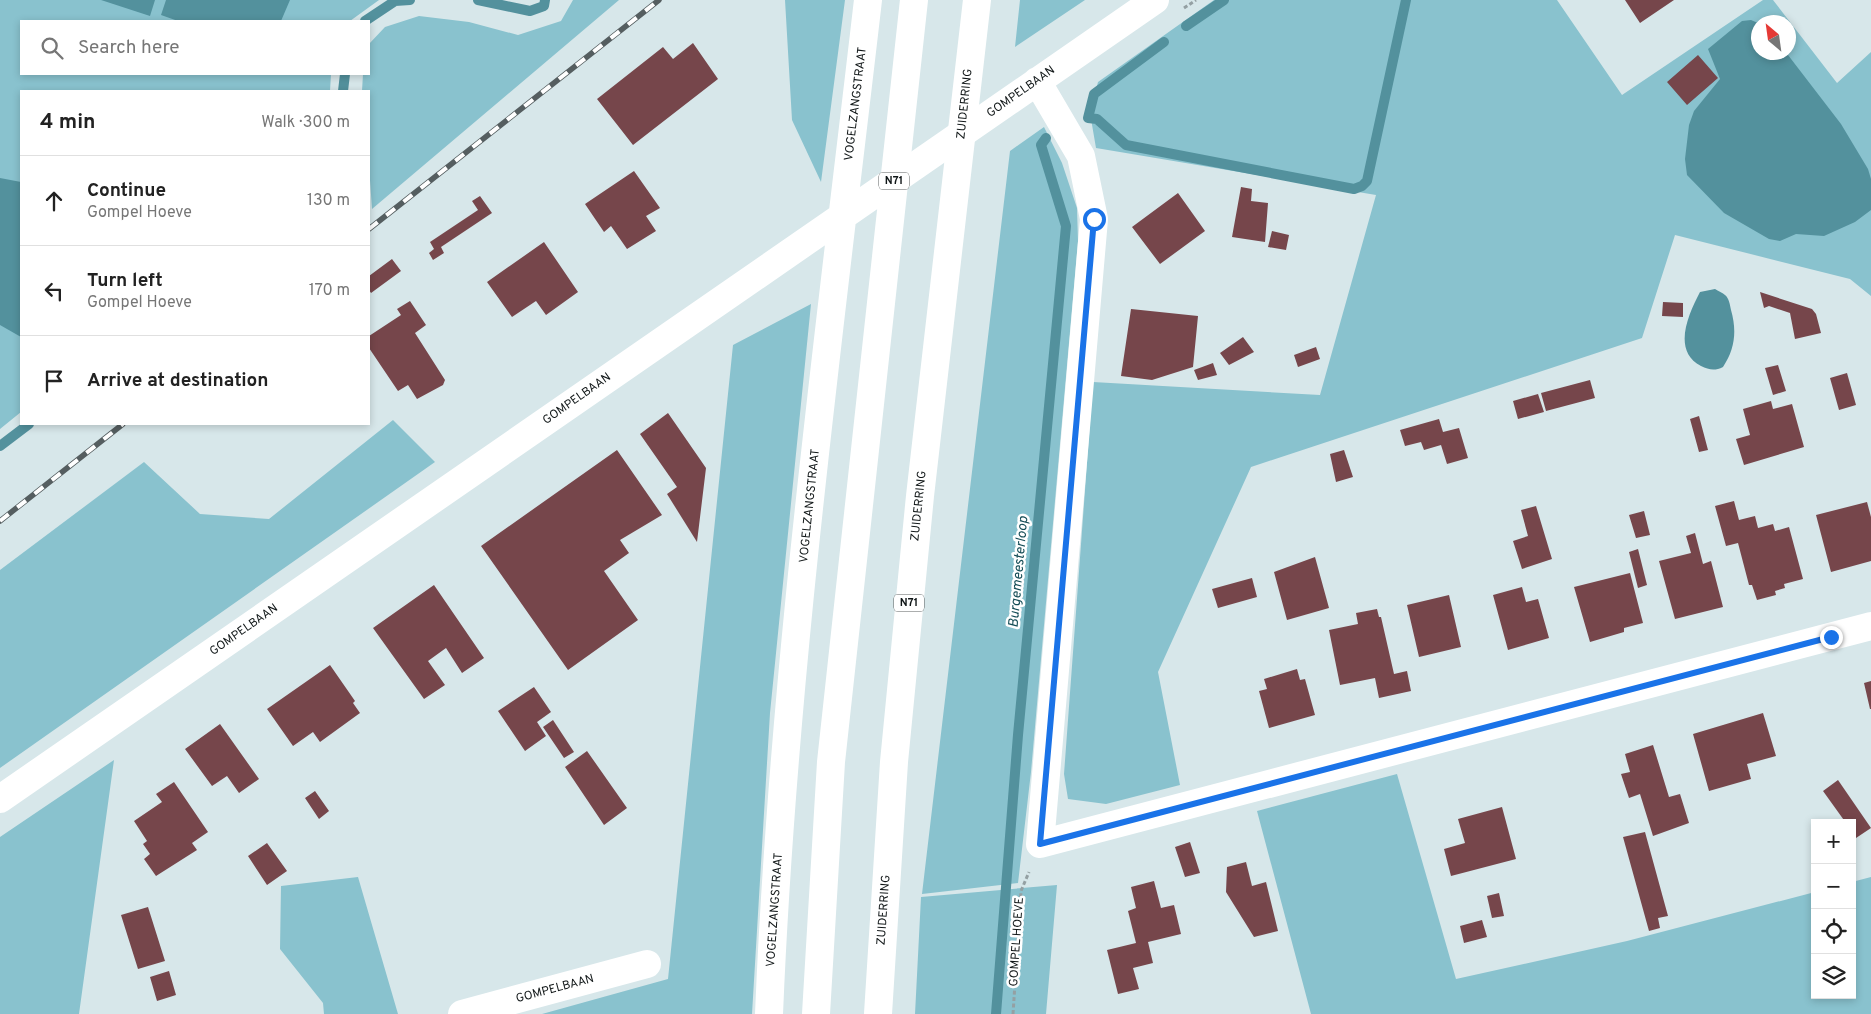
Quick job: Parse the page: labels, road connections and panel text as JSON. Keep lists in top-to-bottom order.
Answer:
{
  "streets": {
    "main road": [
      "GOMPELBAAN",
      "VOGELZANGSTRAAT",
      "ZUIDERRING",
      "N71"
    ],
    "path": ["GOMPEL HOEVE"]
  },
  "water": ["Burgemeesterloop"],
  "north": "top left",
  "page": {
    "search": "Search here",
    "heading": ["4 min", "Walk · 300 m"],
    "list": [
      ["Continue", "Gompel Hoeve", "130 m"],
      ["Turn left", "Gompel Hoeve", "170 m"],
      "Arrive at destination"
    ],
    "map_buttons": ["+", "−"]
  }
}
